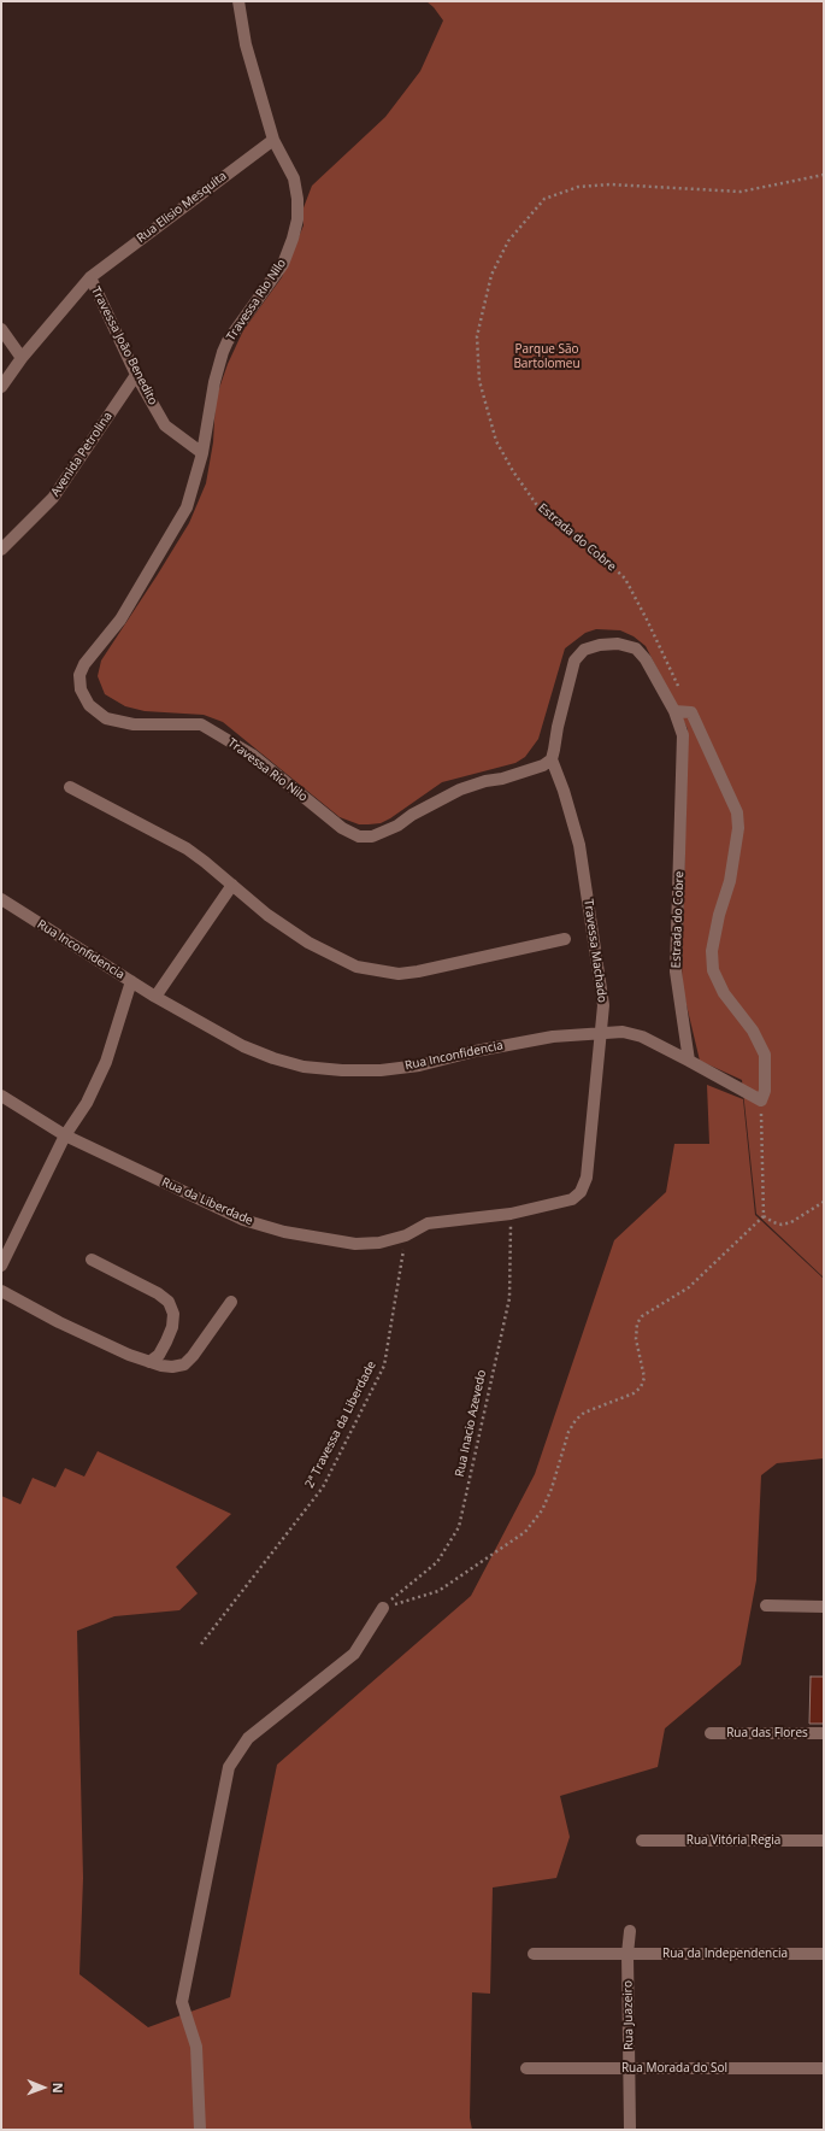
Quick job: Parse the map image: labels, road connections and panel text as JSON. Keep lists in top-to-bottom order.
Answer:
{
  "streets": {
    "street": [
      "Rua Elisio Mesquita",
      "Travessa Rio Nilo",
      "Travessa João Benedito",
      "Avenida Petrolina",
      "Estrada do Cobre",
      "Rua Inconfidencia",
      "Travessa Machado",
      "Rua da Liberdade",
      "Rua das Flores",
      "Rua Vitória Regia",
      "Rua da Independencia",
      "Rua Juazeiro",
      "Rua Morada do Sol"
    ],
    "path": ["Rua Inacio Azevedo", "2ª Travessa da Liberdade"]
  },
  "crossings": [
    ["Rua Elisio Mesquita", "Travessa Rio Nilo"],
    ["Rua Elisio Mesquita", "Travessa João Benedito"],
    ["Travessa Rio Nilo", "Travessa João Benedito"],
    ["Travessa Rio Nilo", "Travessa Machado"],
    ["Travessa João Benedito", "Avenida Petrolina"],
    ["Estrada do Cobre", "Rua Inconfidencia"],
    ["Rua Inconfidencia", "Travessa Machado"],
    ["Travessa Machado", "Rua da Liberdade"],
    ["Rua da Liberdade", "Rua Inacio Azevedo"],
    ["Rua da Liberdade", "2ª Travessa da Liberdade"],
    ["Rua da Independencia", "Rua Juazeiro"],
    ["Rua Juazeiro", "Rua Morada do Sol"]
  ],
  "parks": ["Parque São Bartolomeu"],
  "north": "right"
}
